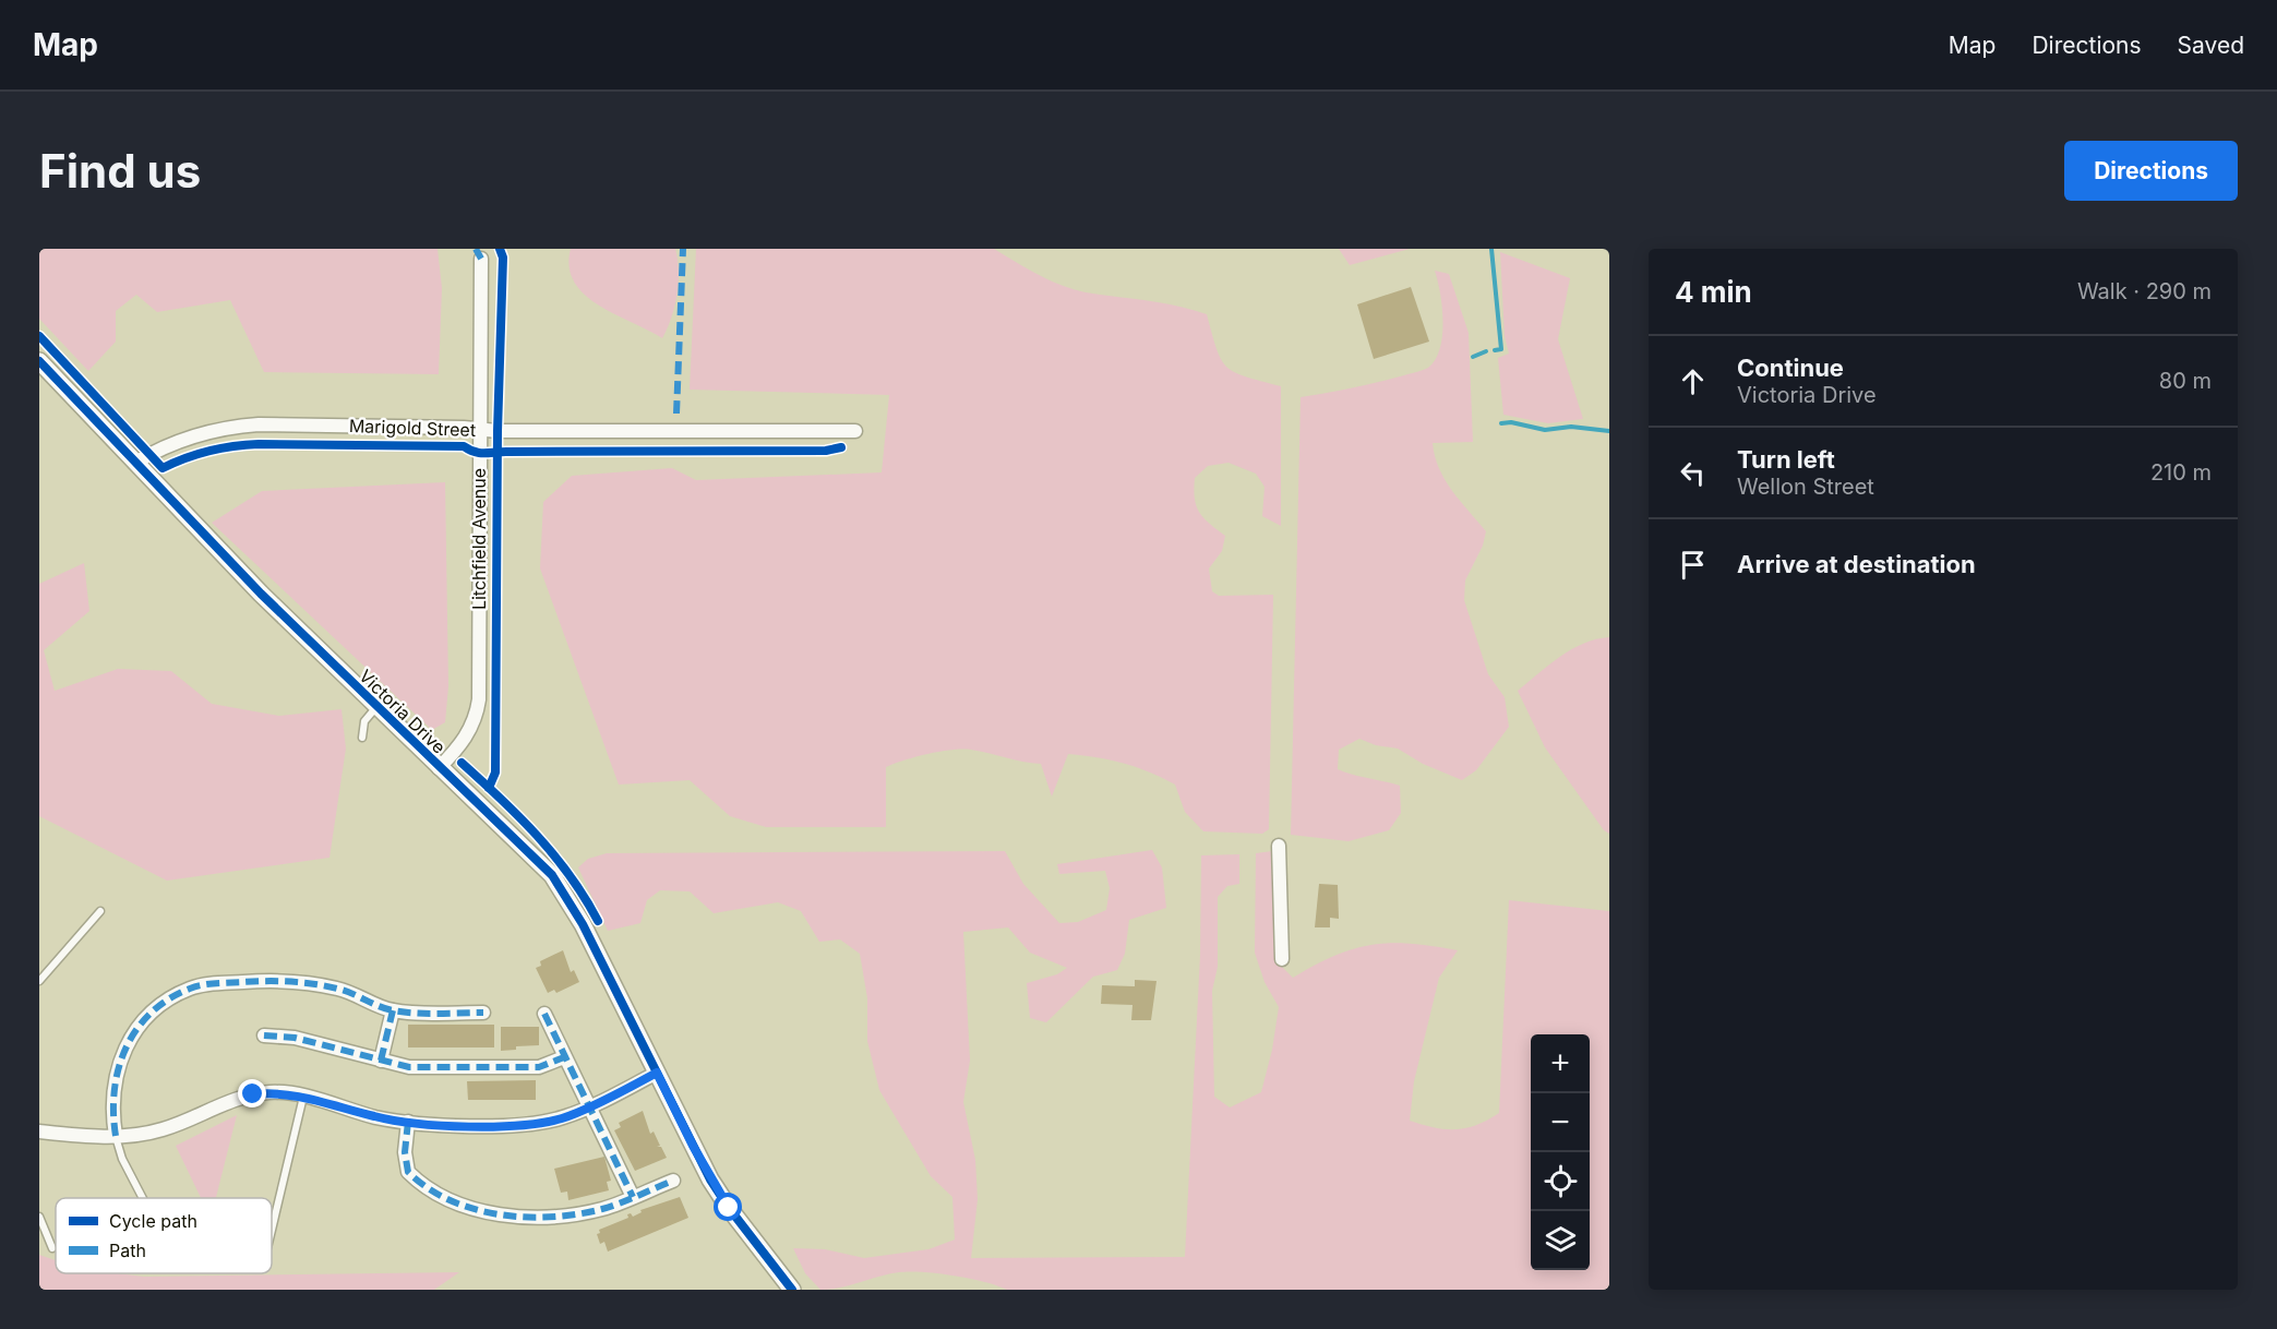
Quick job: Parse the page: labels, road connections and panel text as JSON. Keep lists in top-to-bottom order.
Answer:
{
  "streets": {
    "street": ["Marigold Street", "Litchfield Avenue", "Victoria Drive"]
  },
  "crossings": [
    ["Marigold Street", "Litchfield Avenue"],
    ["Marigold Street", "Victoria Drive"],
    ["Litchfield Avenue", "Victoria Drive"]
  ],
  "legend": ["Cycle path", "Path"],
  "page": {
    "header": "Map",
    "nav": ["Map", "Directions", "Saved"],
    "buttons": "Directions",
    "title": "Find us",
    "heading": ["4 min", "Walk · 290 m"],
    "list": [
      ["Continue", "Victoria Drive", "80 m"],
      ["Turn left", "Wellon Street", "210 m"],
      "Arrive at destination"
    ],
    "map_buttons": ["+", "−"]
  }
}
